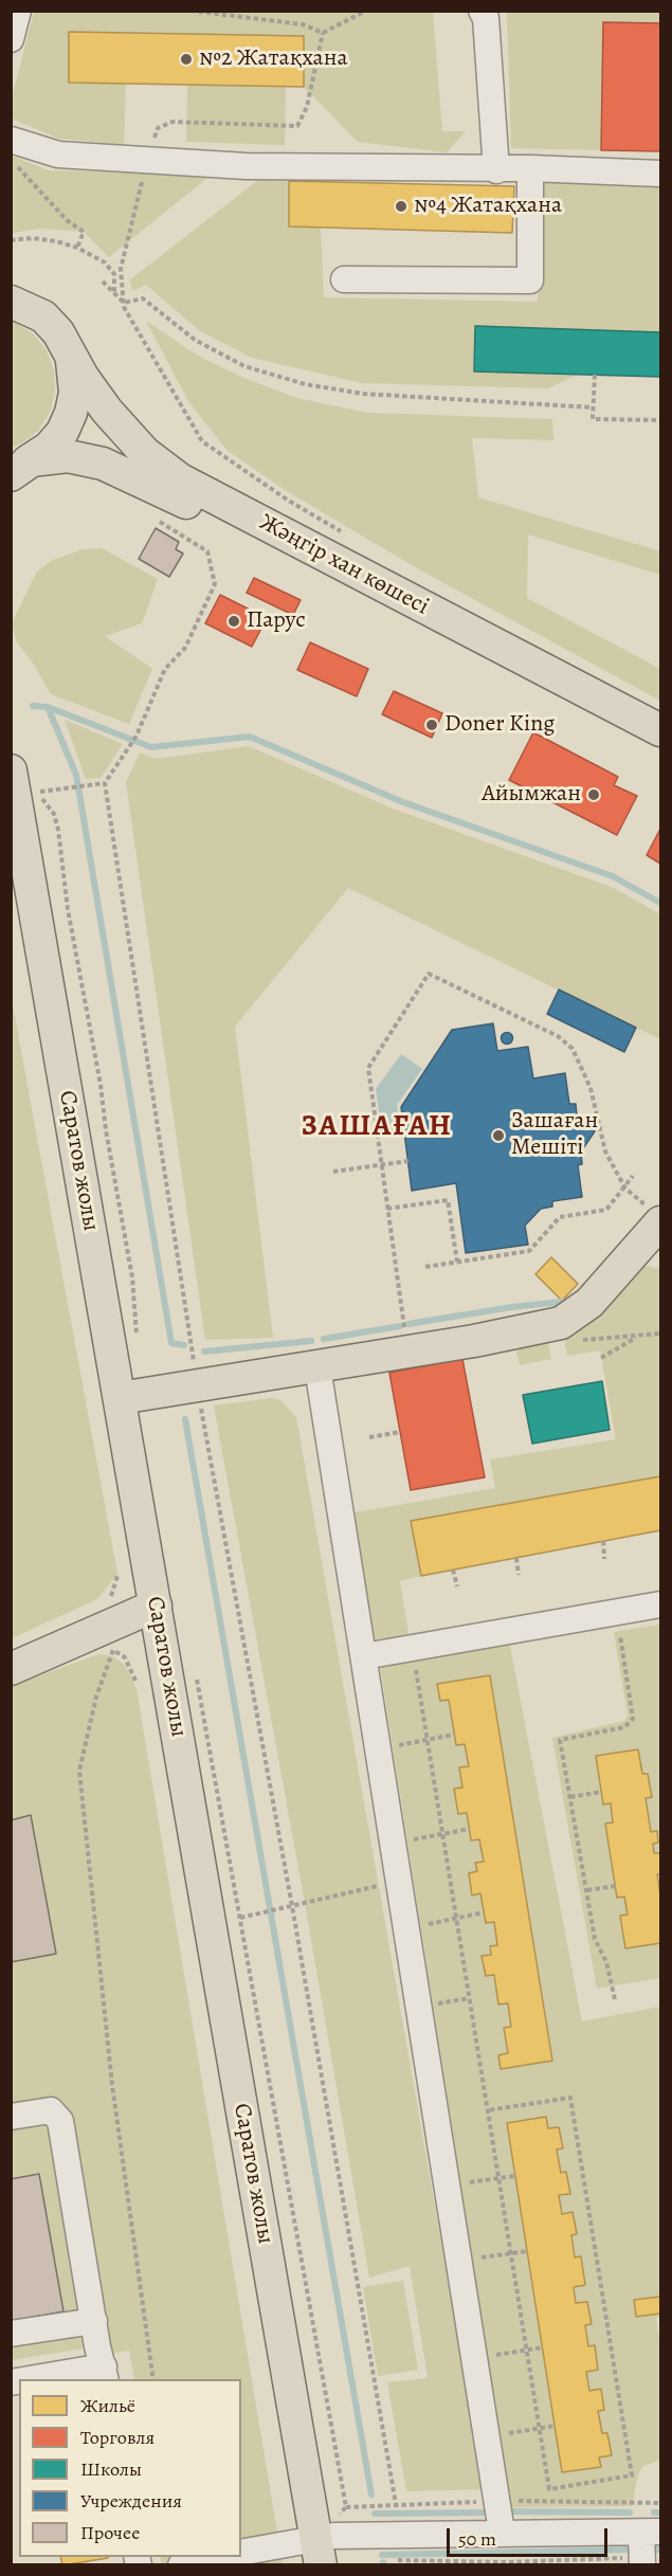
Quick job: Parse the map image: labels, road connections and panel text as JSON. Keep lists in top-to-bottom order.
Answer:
{
  "streets": {
    "main road": ["Жәңгір хан көшесі", "Саратов жолы"]
  },
  "districts": ["ЗАШАҒАН"],
  "places": [
    "№2 Жатақхана",
    "№4 Жатақхана",
    "Парус",
    "Doner King",
    "Айымжан",
    "Зашаған Мешіті"
  ],
  "legend": [
    "Жильё",
    "Торговля",
    "Школы",
    "Учреждения",
    "Прочее"
  ],
  "scale_bar": "50 m"
}
